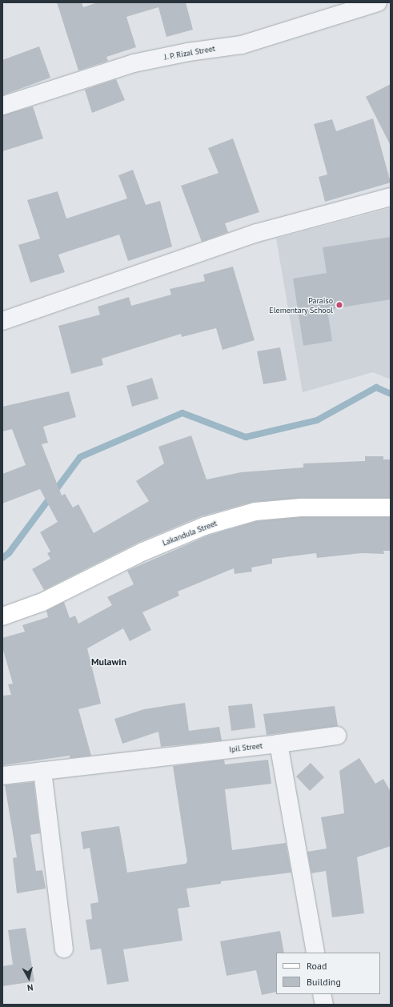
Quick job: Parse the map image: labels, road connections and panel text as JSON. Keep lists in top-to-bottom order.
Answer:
{
  "streets": {
    "street": ["J. P. Rizal Street", "Lakandula Street", "Ipil Street"]
  },
  "districts": ["Mulawin"],
  "places": ["Paraiso Elementary School"],
  "legend": ["Road", "Building"],
  "north": "bottom"
}
